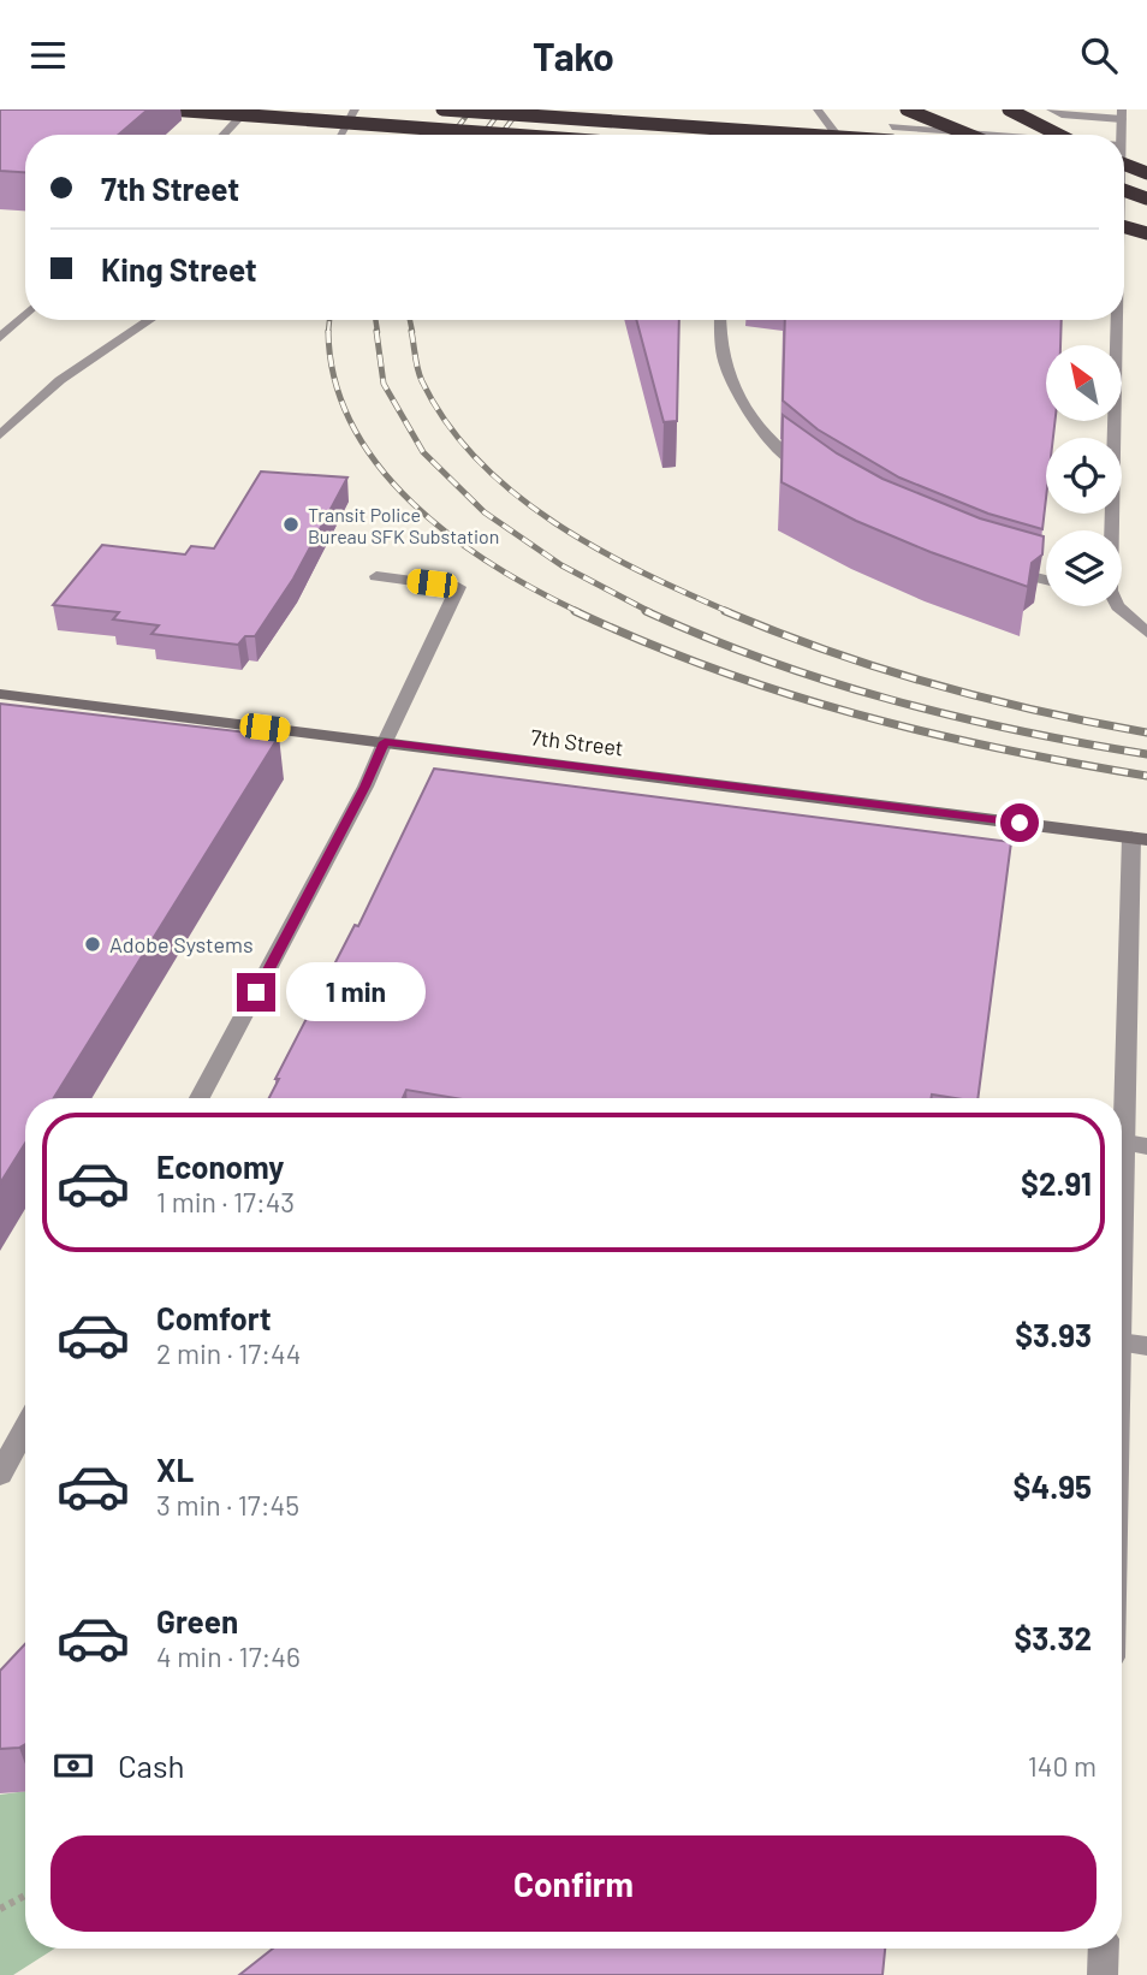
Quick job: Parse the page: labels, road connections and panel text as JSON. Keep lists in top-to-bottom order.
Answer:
{
  "streets": {
    "main road": ["7th Street"]
  },
  "places": ["Transit Police Bureau SFK Substation", "Adobe Systems"],
  "north": "top left",
  "page": {
    "header": "Tako",
    "banner": ["7th Street", "King Street"],
    "bubble": "1 min",
    "list": [
      {
        "name": "Economy",
        "note": "1 min · 17:43",
        "value": "$2.91"
      },
      {
        "name": "Comfort",
        "note": "2 min · 17:44",
        "value": "$3.93"
      },
      {
        "name": "XL",
        "note": "3 min · 17:45",
        "value": "$4.95"
      },
      {
        "name": "Green",
        "note": "4 min · 17:46",
        "value": "$3.32"
      }
    ],
    "pay": ["Cash", "140 m"],
    "buttons": "Confirm"
  }
}
